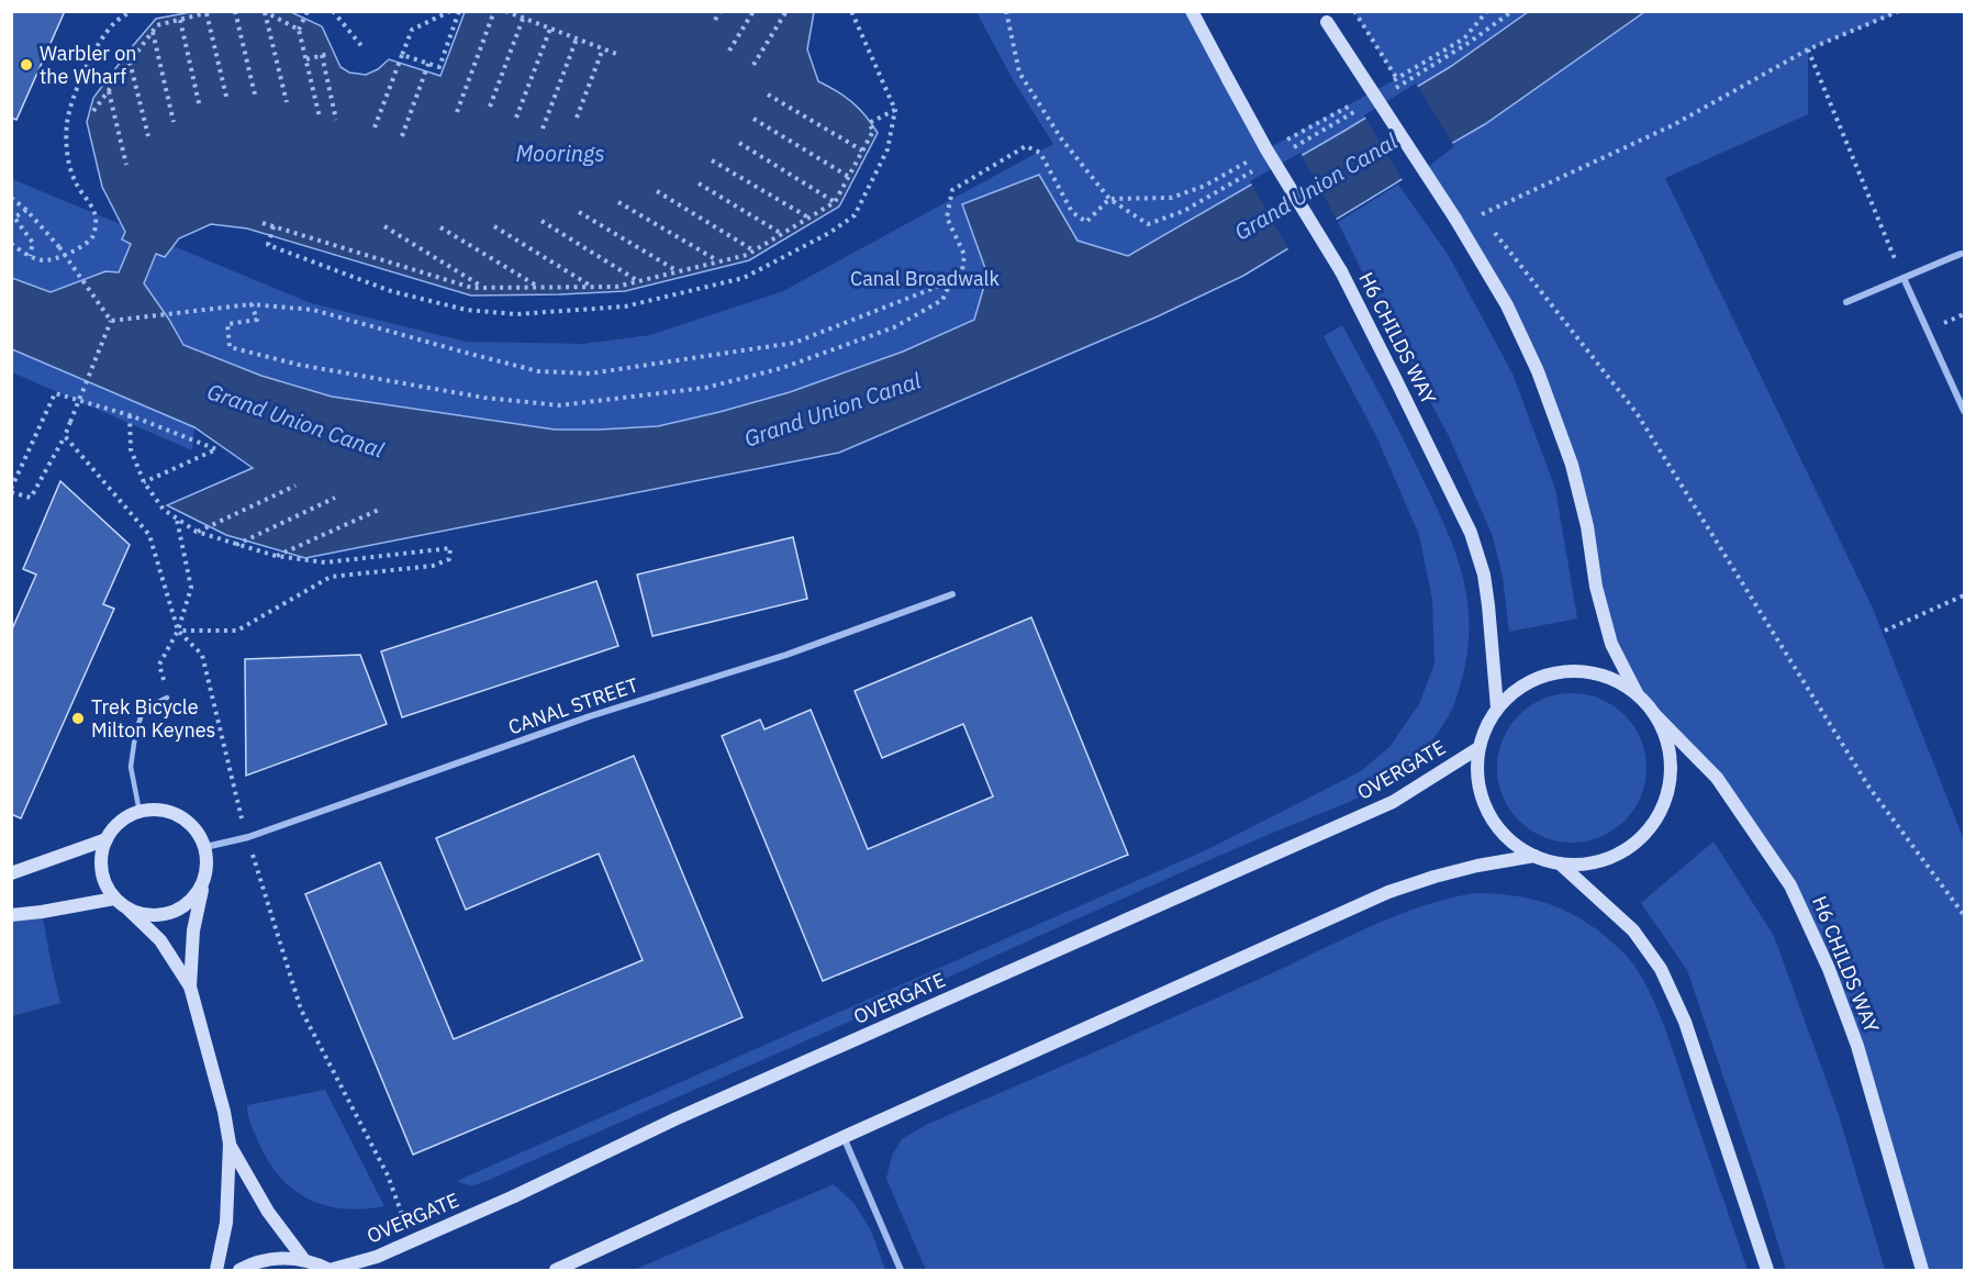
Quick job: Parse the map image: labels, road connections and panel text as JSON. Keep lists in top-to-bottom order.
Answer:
{
  "streets": {
    "street": ["H6 CHILDS WAY", "CANAL STREET", "OVERGATE"]
  },
  "crossings": [
    ["H6 CHILDS WAY", "OVERGATE"]
  ],
  "water": ["Moorings", "Grand Union Canal"],
  "parks": ["Canal Broadwalk"],
  "places": ["Warbler on the Wharf", "Trek Bicycle Milton Keynes"]
}
